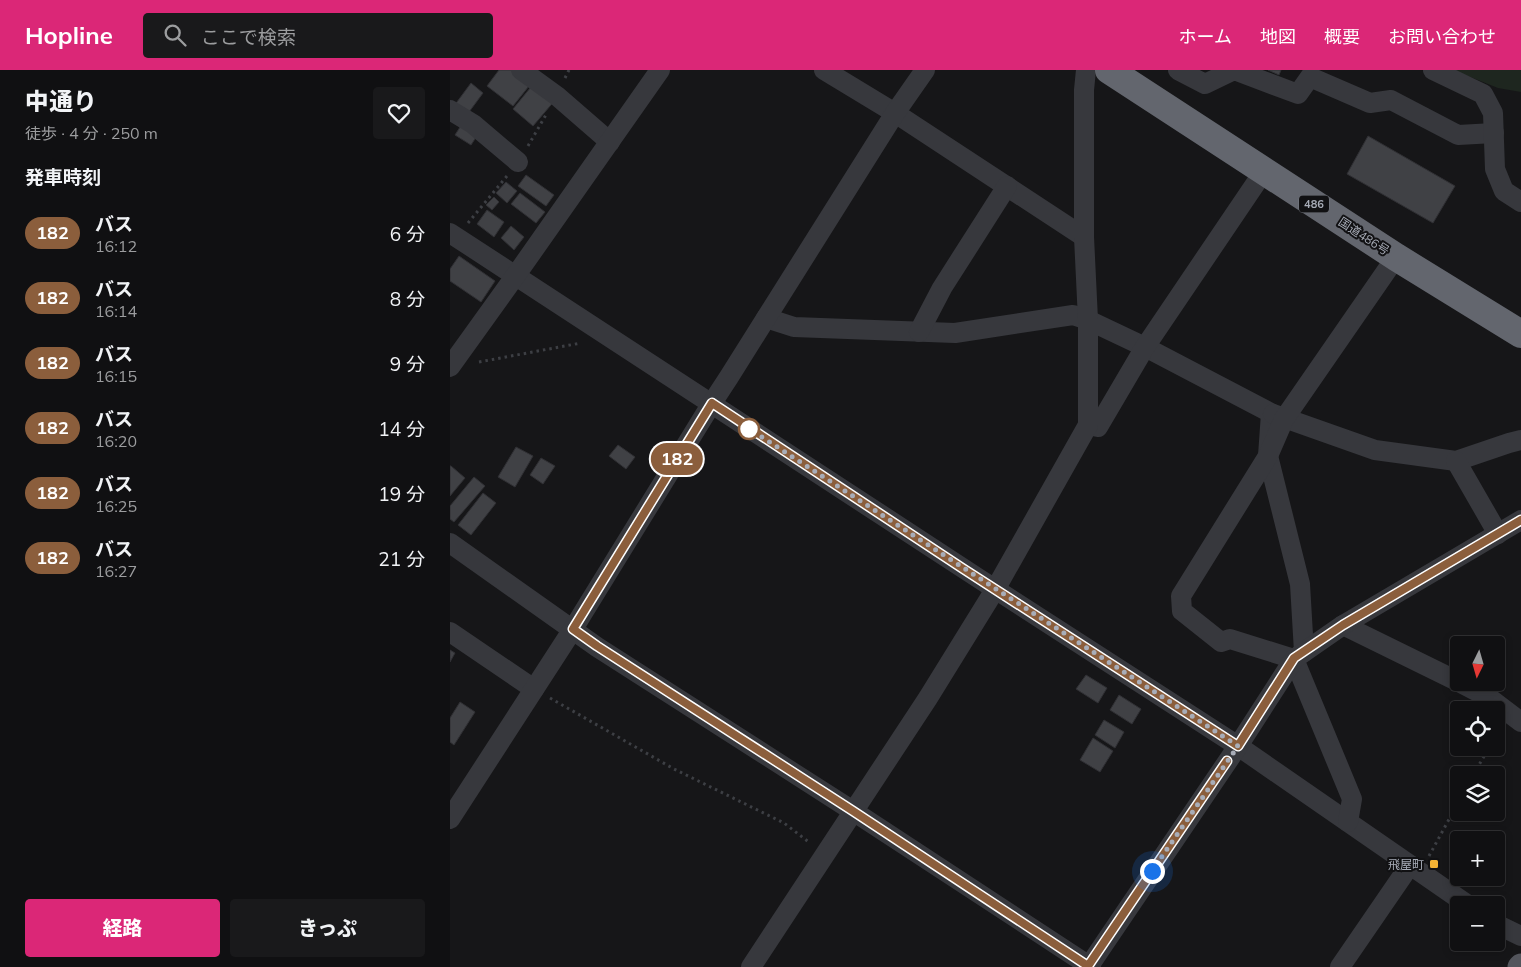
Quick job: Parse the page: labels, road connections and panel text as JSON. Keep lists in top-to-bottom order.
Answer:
{
  "streets": {
    "highway": ["486", "国道486号"]
  },
  "places": {
    "transit": ["飛屋町"]
  },
  "lines": ["bus line 182"],
  "north": "bottom",
  "page": {
    "header": "Hopline",
    "search": "ここで検索",
    "nav": [
      "ホーム",
      "地図",
      "概要",
      "お問い合わせ"
    ],
    "heading": [
      ["中通り", "徒歩 · 4 分 · 250 m"],
      "発車時刻"
    ],
    "on_map": "182",
    "list": [
      {
        "mark": "182",
        "name": "バス",
        "note": "16:12",
        "value": "6 分"
      },
      {
        "mark": "182",
        "name": "バス",
        "note": "16:14",
        "value": "8 分"
      },
      {
        "mark": "182",
        "name": "バス",
        "note": "16:15",
        "value": "9 分"
      },
      {
        "mark": "182",
        "name": "バス",
        "note": "16:20",
        "value": "14 分"
      },
      {
        "mark": "182",
        "name": "バス",
        "note": "16:25",
        "value": "19 分"
      },
      {
        "mark": "182",
        "name": "バス",
        "note": "16:27",
        "value": "21 分"
      }
    ],
    "map_buttons": ["+", "−"],
    "buttons": ["経路", "きっぷ"]
  }
}
